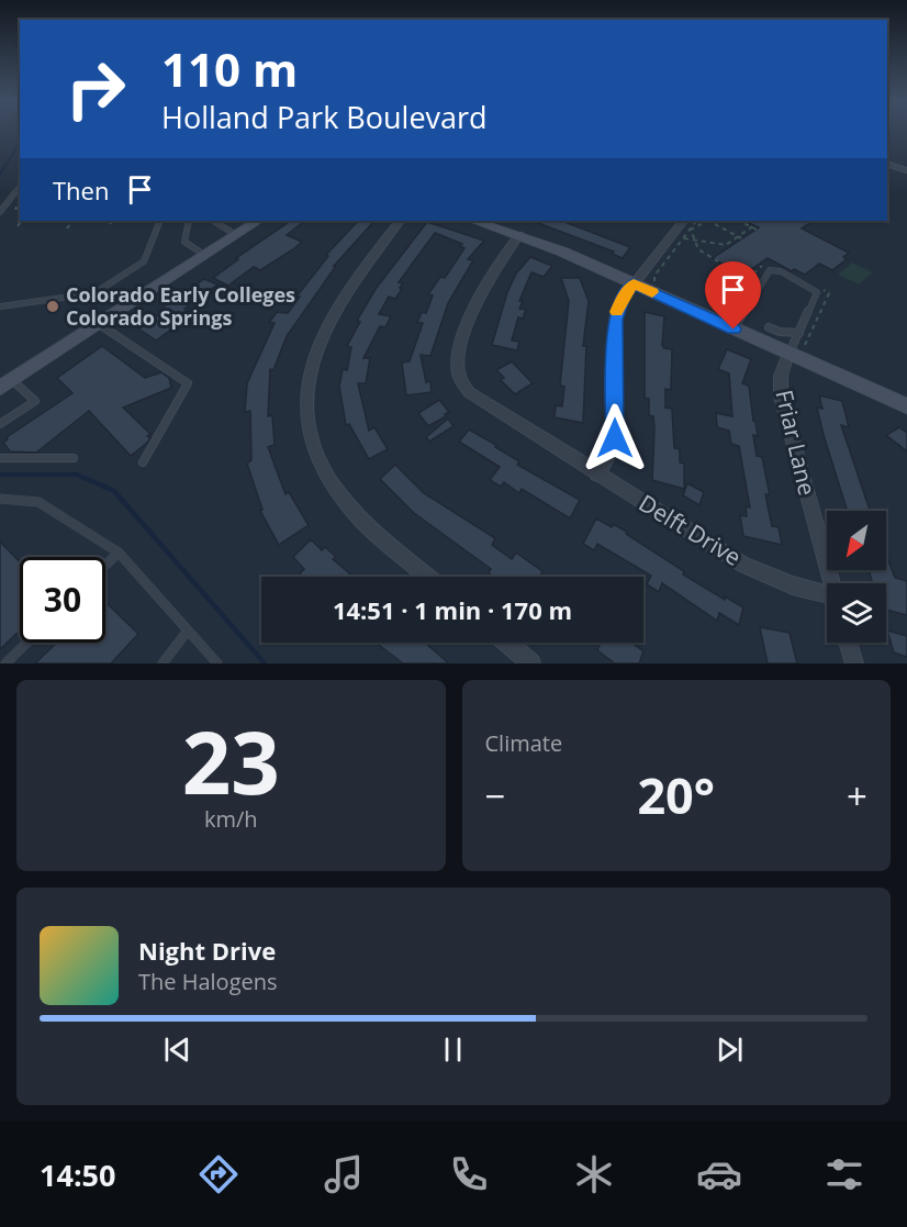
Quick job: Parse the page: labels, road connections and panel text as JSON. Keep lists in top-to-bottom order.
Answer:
{
  "streets": {
    "street": ["Friar Lane", "Delft Drive"]
  },
  "places": ["Colorado Early Colleges Colorado Springs"],
  "north": "bottom left",
  "page": {
    "turn": ["110 m", "Holland Park Boulevard"],
    "then": "Then",
    "limit": "30",
    "trip": "14:51 · 1 min · 170 m",
    "tile": [
      ["23", "km/h"],
      "Climate"
    ],
    "heat": ["−", "20°", "+"],
    "song": ["Night Drive", "The Halogens"],
    "tabs": "14:50"
  }
}
